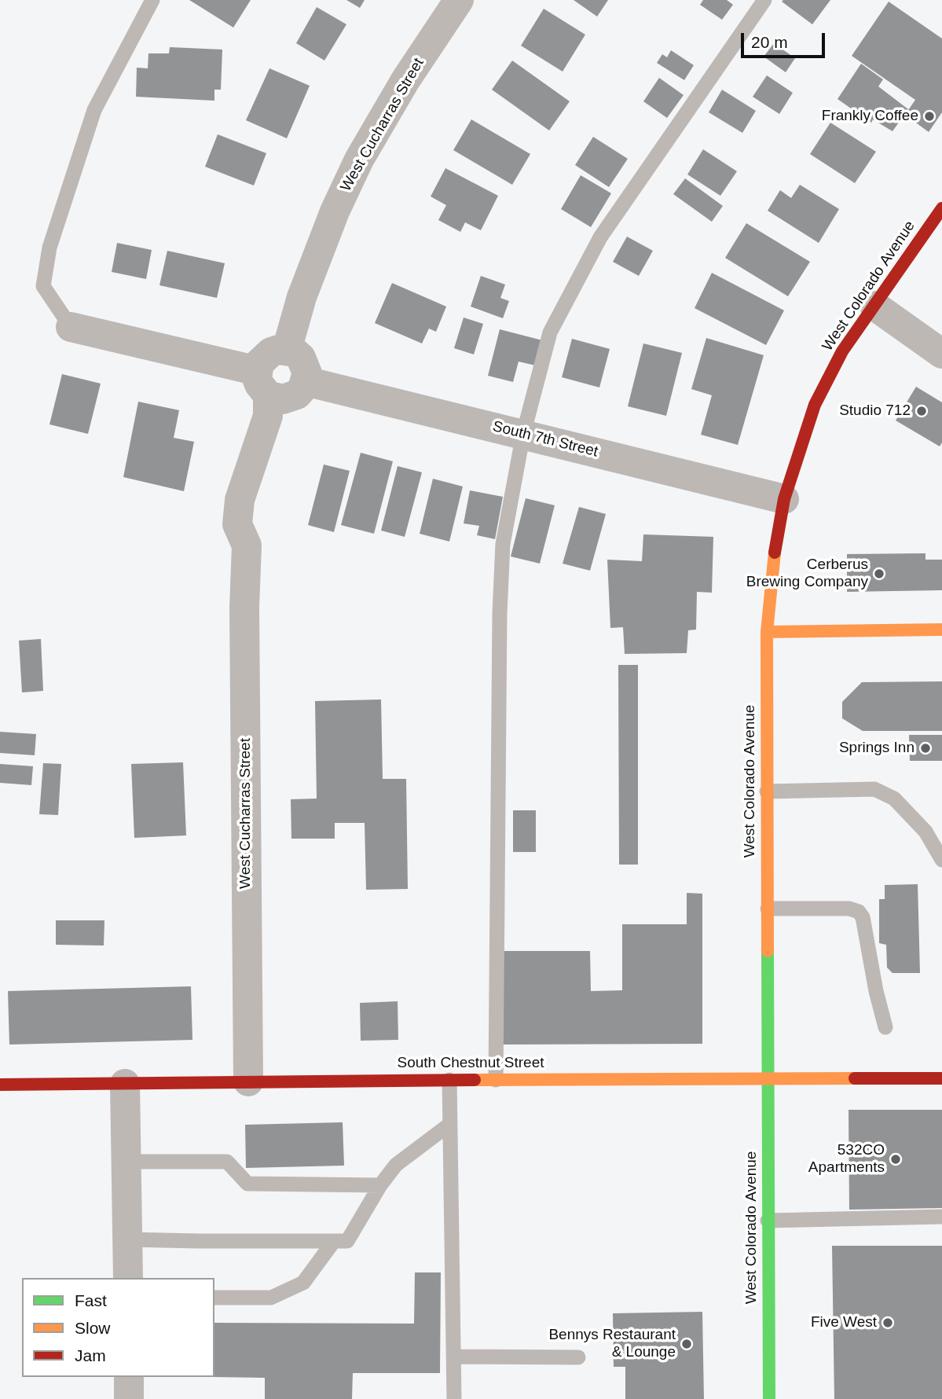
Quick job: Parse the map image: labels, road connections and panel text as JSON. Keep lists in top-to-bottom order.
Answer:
{
  "streets": {
    "main road": ["West Colorado Avenue", "South Chestnut Street"],
    "street": ["West Cucharras Street", "South 7th Street"]
  },
  "crossings": [
    ["West Cucharras Street", "South 7th Street"],
    ["West Cucharras Street", "South Chestnut Street"],
    ["West Colorado Avenue", "South 7th Street"],
    ["West Colorado Avenue", "South Chestnut Street"]
  ],
  "places": [
    "Frankly Coffee",
    "Studio 712",
    "Cerberus Brewing Company",
    "Springs Inn",
    "532CO Apartments",
    "Five West",
    "Bennys Restaurant & Lounge"
  ],
  "legend": ["Fast", "Slow", "Jam"],
  "scale_bar": "20 m"
}
